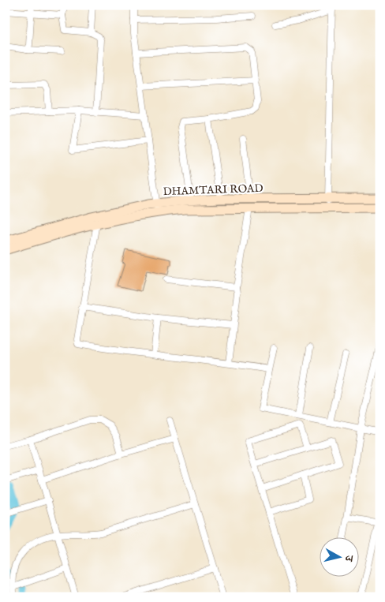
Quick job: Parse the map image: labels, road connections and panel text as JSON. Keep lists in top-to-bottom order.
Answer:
{
  "streets": {
    "main road": ["DHAMTARI ROAD"]
  },
  "north": "right"
}
